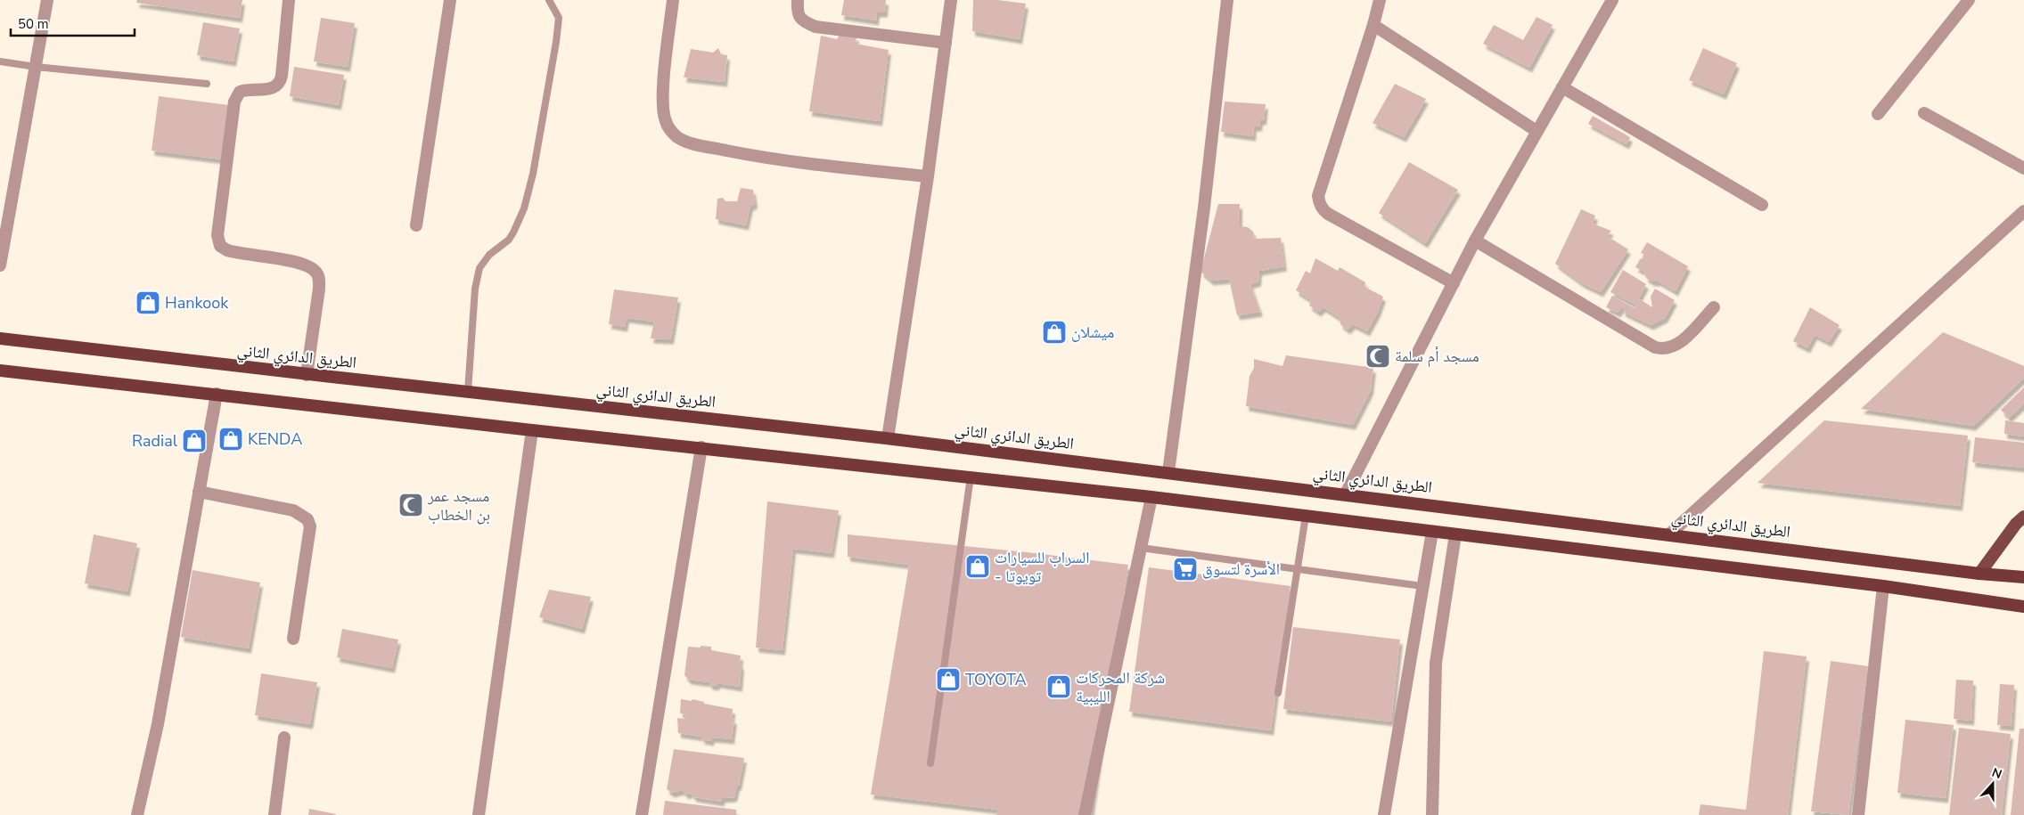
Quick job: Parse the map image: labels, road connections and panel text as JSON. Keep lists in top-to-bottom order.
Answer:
{
  "streets": {
    "highway": ["الطريق الدائري الثاني"]
  },
  "places": {
    "shop": [
      "Hankook",
      "ميشلان",
      "KENDA",
      "Radial",
      "السراب للسيارات - تويوتا",
      "TOYOTA",
      "شركة المحركات الليبية"
    ],
    "mosque": ["مسجد أم سلمة", "مسجد عمر بن الخطاب"],
    "supermarket": ["الأسرة لتسوق"]
  },
  "scale_bar": "50 m",
  "north": "top"
}
